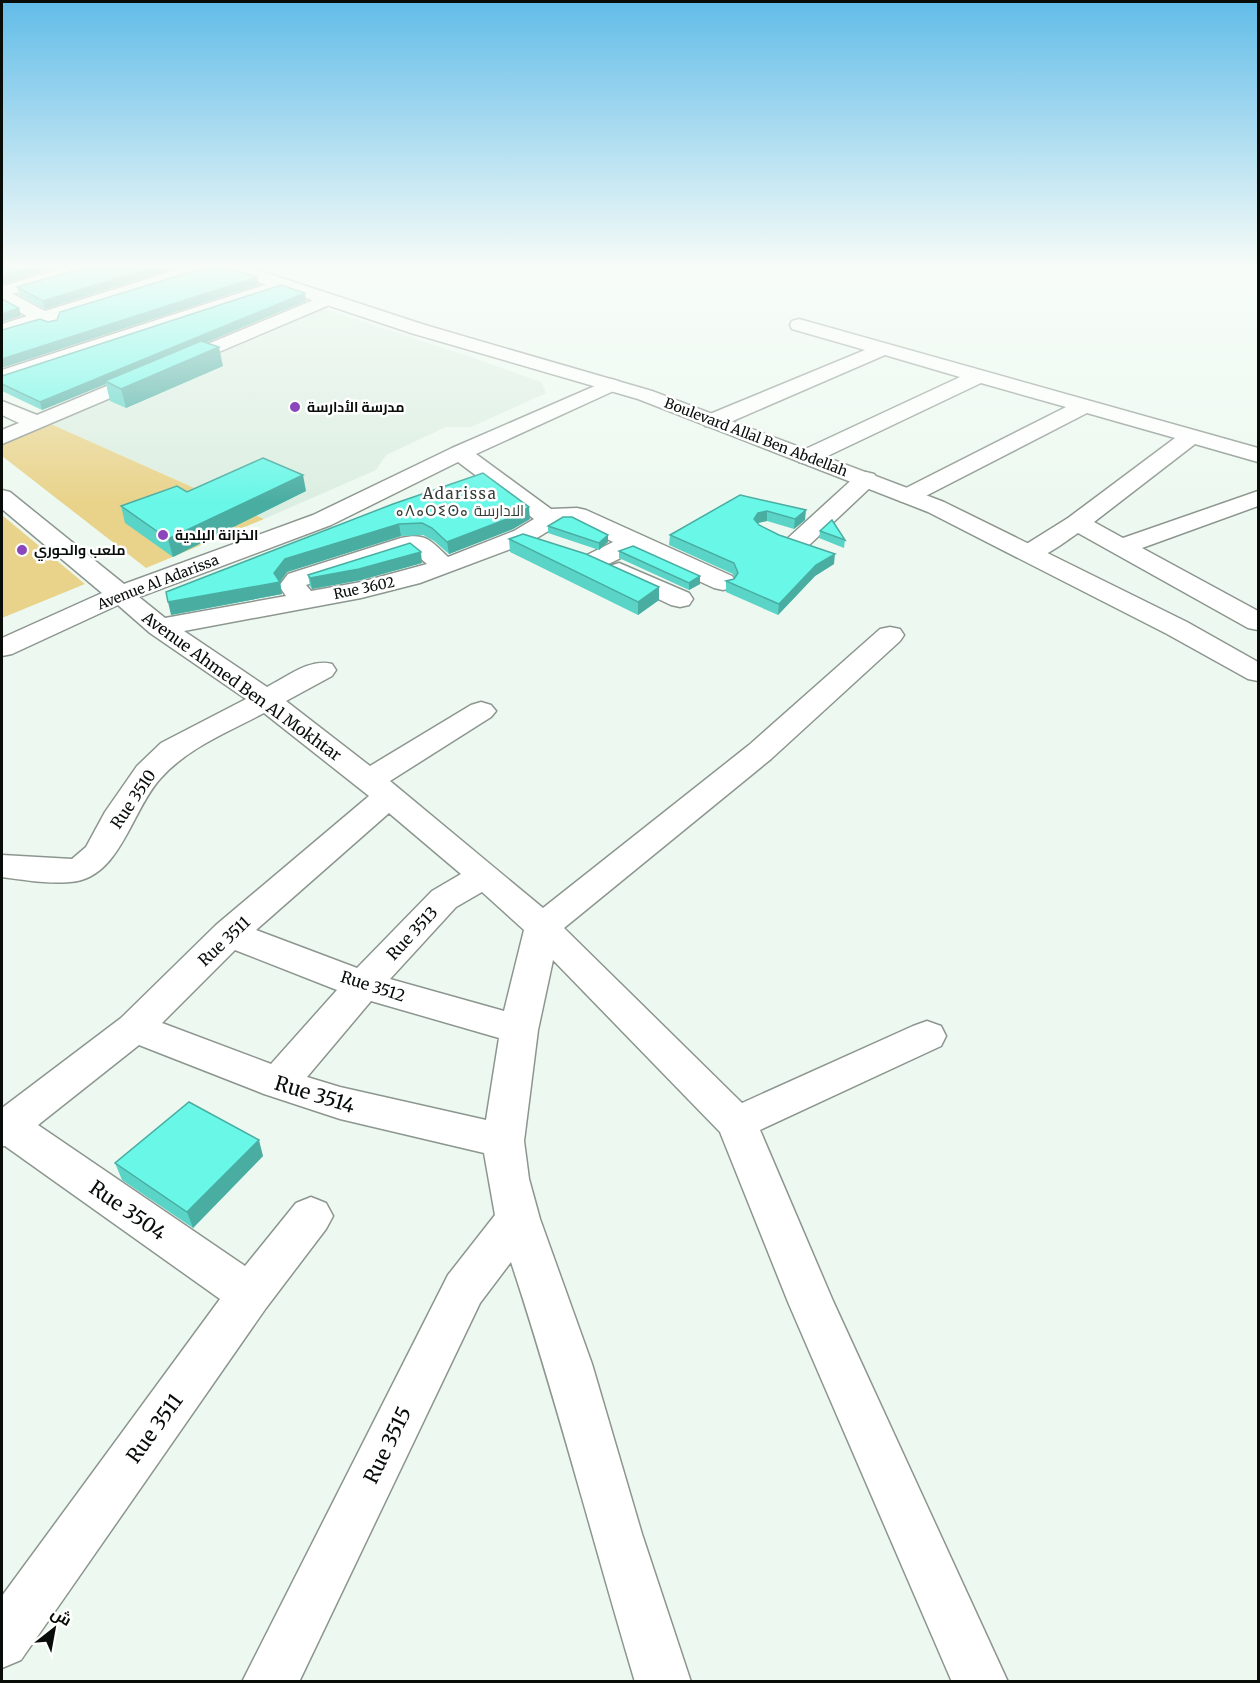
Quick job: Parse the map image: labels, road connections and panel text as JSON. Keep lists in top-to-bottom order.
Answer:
{
  "streets": {
    "street": [
      "Boulevard Allal Ben Abdellah",
      "Avenue Al Adarissa",
      "Rue 3602",
      "Avenue Ahmed Ben Al Mokhtar",
      "Rue 3510",
      "Rue 3513",
      "Rue 3511",
      "Rue 3512",
      "Rue 3514",
      "Rue 3504",
      "Rue 3515"
    ]
  },
  "crossings": [
    ["Boulevard Allal Ben Abdellah", "Avenue Al Adarissa"],
    ["Avenue Al Adarissa", "Avenue Ahmed Ben Al Mokhtar"],
    ["Rue 3602", "Avenue Ahmed Ben Al Mokhtar"],
    ["Avenue Ahmed Ben Al Mokhtar", "Rue 3510"],
    ["Avenue Ahmed Ben Al Mokhtar", "Rue 3513"],
    ["Avenue Ahmed Ben Al Mokhtar", "Rue 3511"],
    ["Rue 3513", "Rue 3512"],
    ["Rue 3513", "Rue 3514"],
    ["Rue 3511", "Rue 3512"],
    ["Rue 3511", "Rue 3514"],
    ["Rue 3511", "Rue 3504"]
  ],
  "districts": ["Adarissa ⴰⴷⴰⵔⵉⵙⴰ الادارسة"],
  "places": ["مدرسة الأدارسة", "الخزانة البلدية", "ملعب والحوري"],
  "north": "top right"
}
